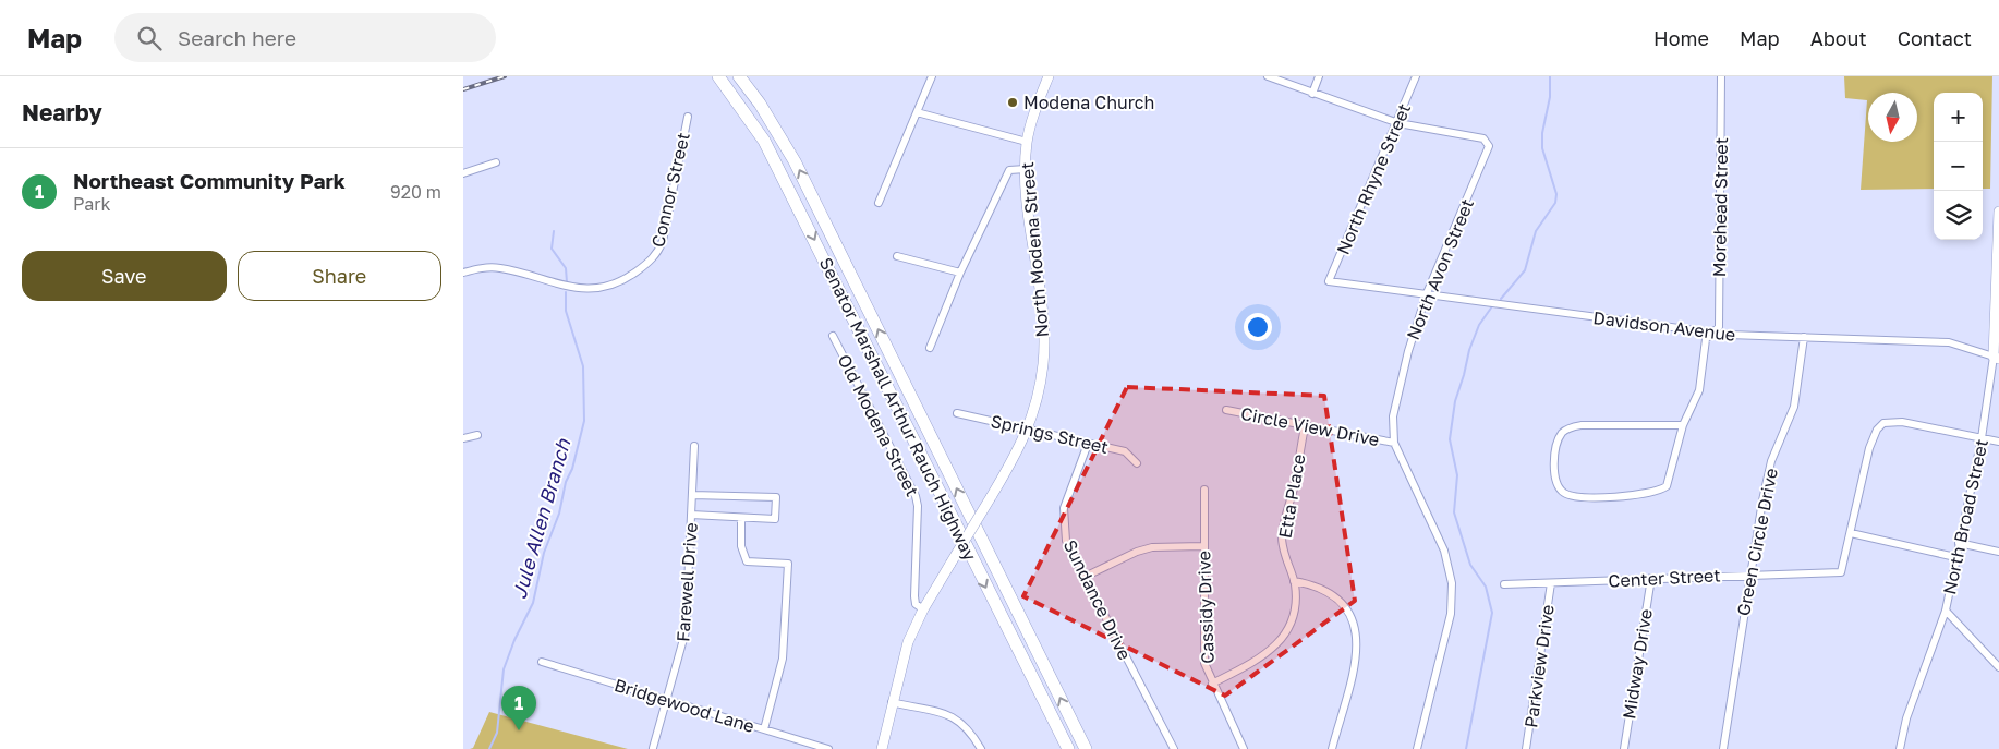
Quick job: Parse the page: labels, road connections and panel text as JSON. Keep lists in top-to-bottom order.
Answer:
{
  "streets": {
    "highway": ["Senator Marshall Arthur Rauch Highway"],
    "street": [
      "North Rhyne Street",
      "Connor Street",
      "Morehead Street",
      "North Modena Street",
      "North Avon Street",
      "Davidson Avenue",
      "Old Modena Street",
      "Circle View Drive",
      "Springs Street",
      "Etta Place",
      "North Broad Street",
      "Green Circle Drive",
      "Center Street",
      "Farewell Drive",
      "Sundance Drive",
      "Cassidy Drive",
      "Midway Drive",
      "Parkview Drive",
      "Bridgewood Lane"
    ]
  },
  "crossings": [
    ["North Rhyne Street", "North Avon Street"],
    ["North Rhyne Street", "Davidson Avenue"],
    ["Morehead Street", "Davidson Avenue"],
    ["North Modena Street", "Old Modena Street"],
    ["North Modena Street", "Springs Street"],
    ["North Avon Street", "Davidson Avenue"],
    ["North Avon Street", "Circle View Drive"],
    ["Davidson Avenue", "North Broad Street"],
    ["Davidson Avenue", "Green Circle Drive"],
    ["Circle View Drive", "Etta Place"],
    ["Springs Street", "Sundance Drive"],
    ["Etta Place", "Cassidy Drive"],
    ["Green Circle Drive", "Center Street"],
    ["Center Street", "Midway Drive"],
    ["Center Street", "Parkview Drive"],
    ["Farewell Drive", "Bridgewood Lane"]
  ],
  "water": ["Jule Allen Branch"],
  "places": ["Modena Church"],
  "north": "bottom",
  "page": {
    "header": "Map",
    "search": "Search here",
    "nav": [
      "Home",
      "Map",
      "About",
      "Contact"
    ],
    "heading": "Nearby",
    "map_buttons": ["+", "−"],
    "list": [
      {
        "mark": "1",
        "name": "Northeast Community Park",
        "note": "Park",
        "value": "920 m"
      }
    ],
    "buttons": ["Save", "Share"],
    "pins": "1"
  }
}
